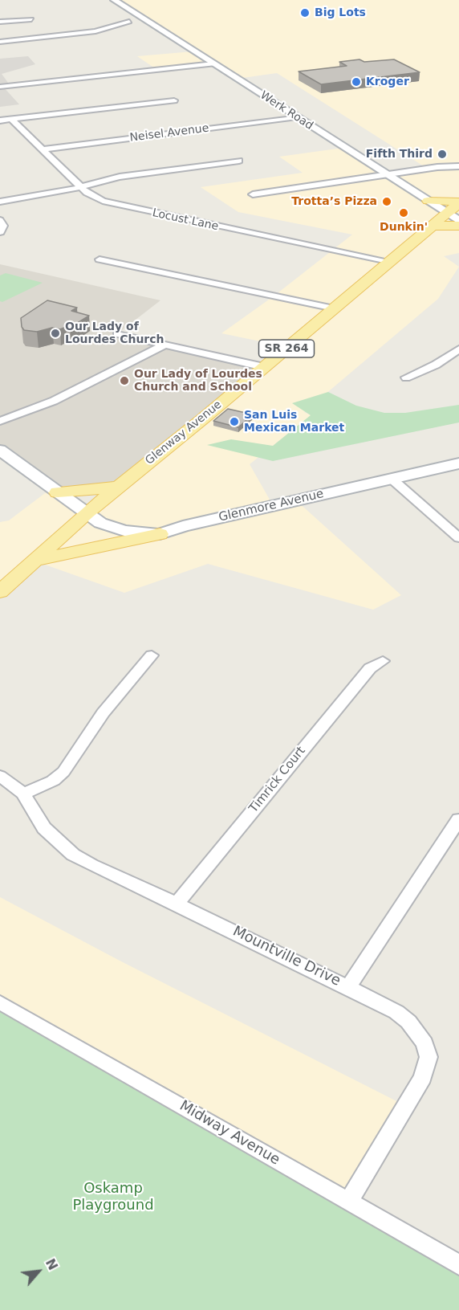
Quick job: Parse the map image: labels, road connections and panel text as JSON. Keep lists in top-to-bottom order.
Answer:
{
  "streets": {
    "main road": ["SR 264", "Glenway Avenue"],
    "street": [
      "Werk Road",
      "Neisel Avenue",
      "Locust Lane",
      "Glenmore Avenue",
      "Timrick Court",
      "Mountville Drive",
      "Midway Avenue"
    ]
  },
  "crossings": [
    ["Werk Road", "Neisel Avenue"],
    ["Werk Road", "Glenway Avenue"],
    ["Neisel Avenue", "Locust Lane"],
    ["Locust Lane", "Glenway Avenue"],
    ["Glenway Avenue", "Glenmore Avenue"],
    ["Timrick Court", "Mountville Drive"],
    ["Mountville Drive", "Midway Avenue"]
  ],
  "parks": ["Oskamp Playground"],
  "places": [
    "Big Lots",
    "Kroger",
    "Fifth Third",
    "Trotta’s Pizza",
    "Dunkin'",
    "Our Lady of Lourdes Church",
    "Our Lady of Lourdes Church and School",
    "San Luis Mexican Market"
  ],
  "north": "top right"
}
